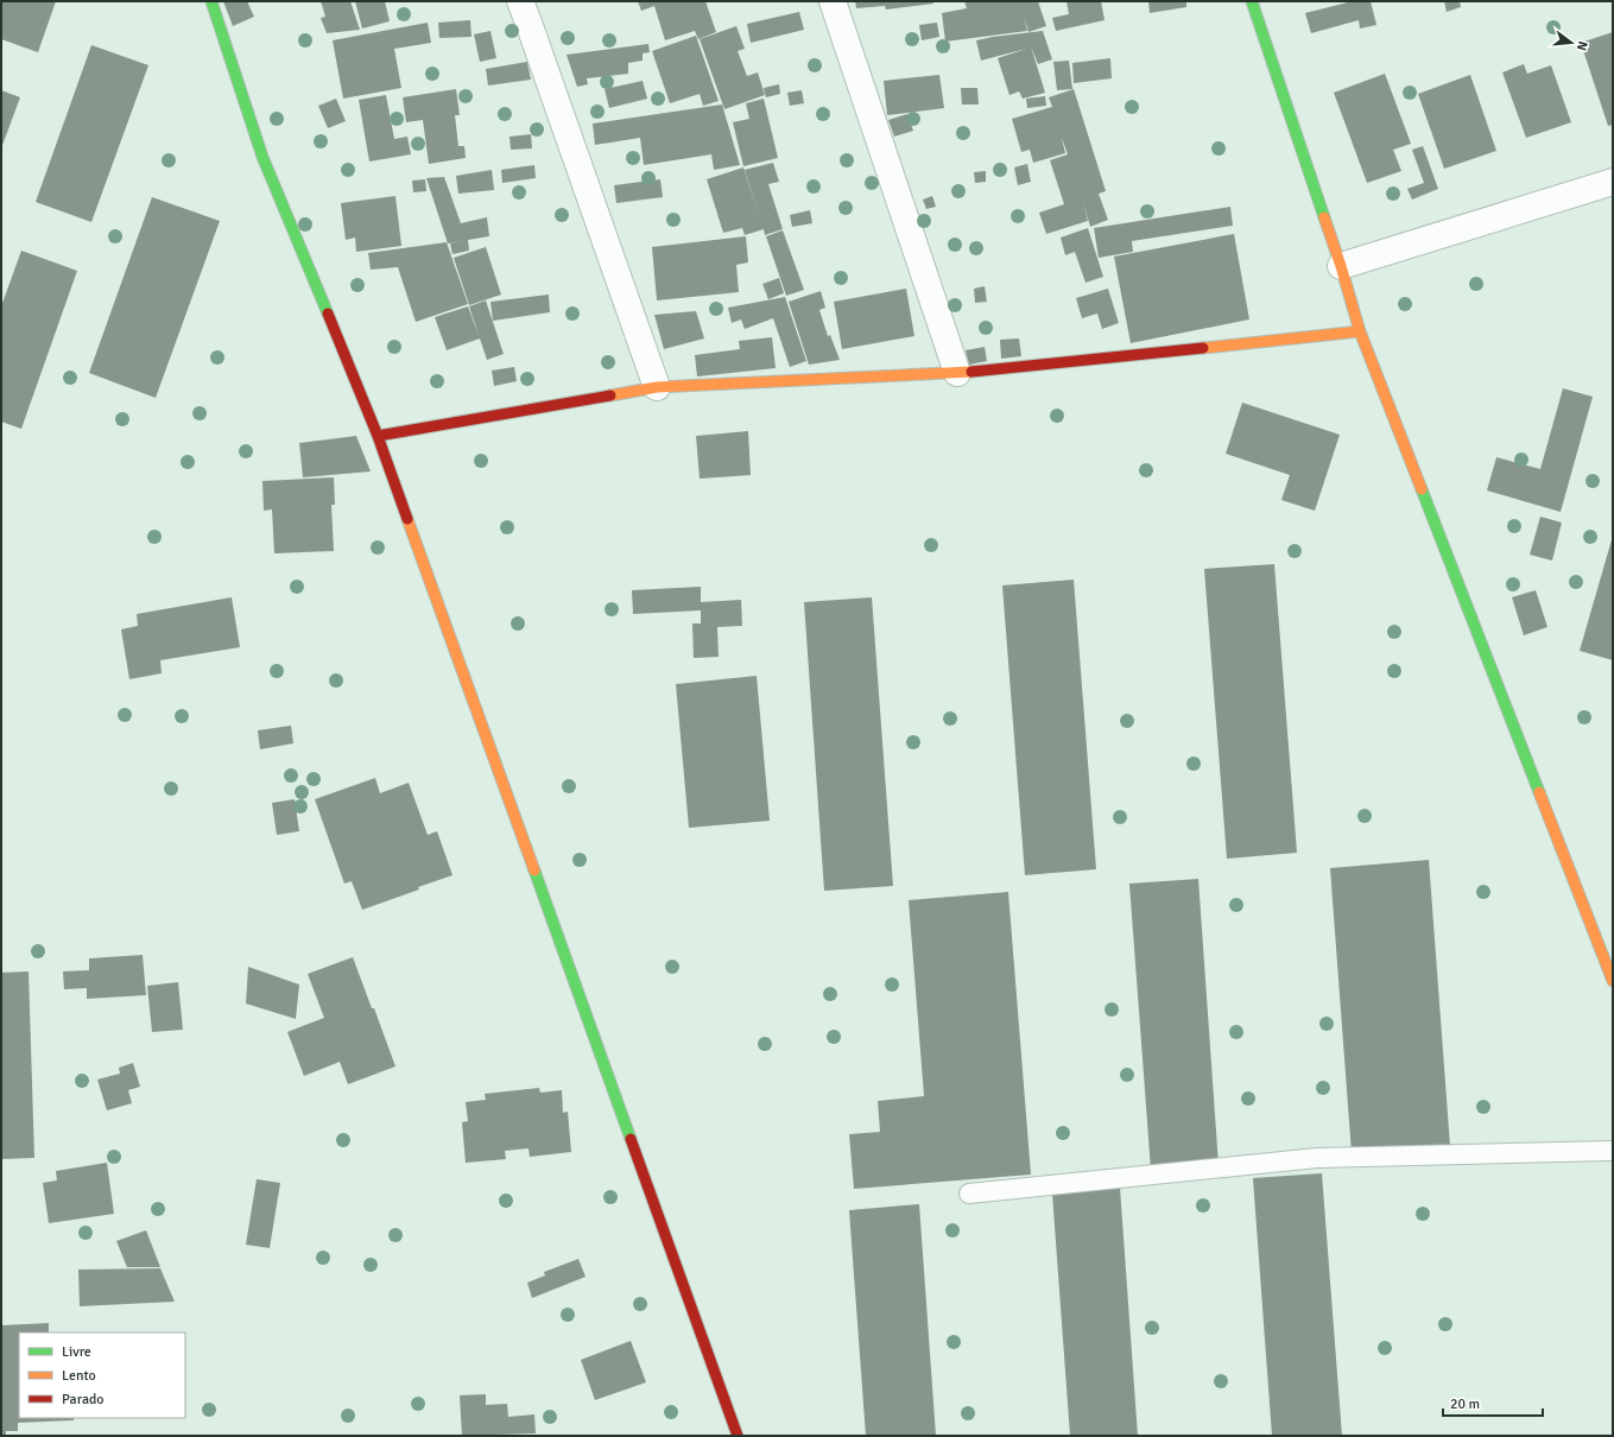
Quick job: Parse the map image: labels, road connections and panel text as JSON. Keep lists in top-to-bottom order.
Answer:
{
  "legend": ["Livre", "Lento", "Parado"],
  "scale_bar": "20 m",
  "north": "right"
}
